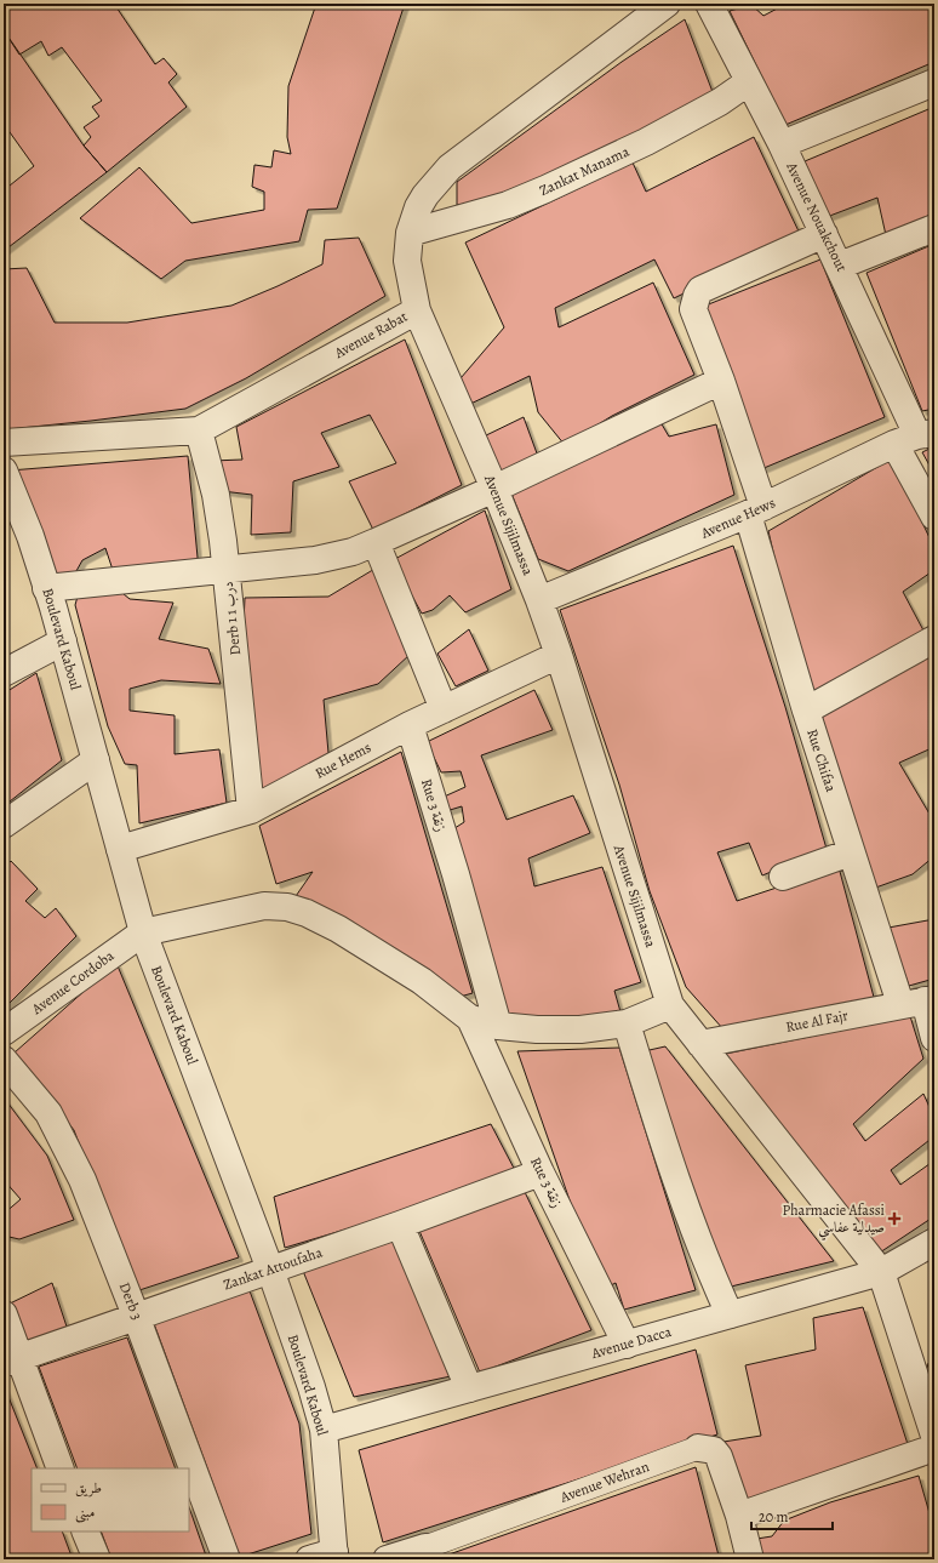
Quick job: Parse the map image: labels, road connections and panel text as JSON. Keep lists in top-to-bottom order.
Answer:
{
  "streets": {
    "street": [
      "Zankat Manama",
      "Avenue Nouakchout",
      "Avenue Rabat",
      "Avenue Hews",
      "Avenue Sijilmassa",
      "Derb 1 درب 1",
      "Boulevard Kaboul",
      "Rue Hems",
      "Rue Chifaa",
      "Rue 3 زنقة",
      "Avenue Cordoba",
      "Rue Al Fajr",
      "Zankat Attoufaha",
      "Derb 3",
      "Avenue Dacca",
      "Avenue Wehran"
    ]
  },
  "crossings": [
    ["Zankat Manama", "Avenue Nouakchout"],
    ["Zankat Manama", "Avenue Rabat"],
    ["Avenue Nouakchout", "Avenue Hews"],
    ["Avenue Nouakchout", "Rue Chifaa"],
    ["Avenue Rabat", "Avenue Sijilmassa"],
    ["Avenue Rabat", "Derb 1 درب 1"],
    ["Avenue Hews", "Avenue Sijilmassa"],
    ["Avenue Hews", "Rue Chifaa"],
    ["Avenue Sijilmassa", "Rue Hems"],
    ["Avenue Sijilmassa", "Rue Al Fajr"],
    ["Avenue Sijilmassa", "Avenue Dacca"],
    ["Derb 1 درب 1", "Rue Hems"],
    ["Boulevard Kaboul", "Rue Hems"],
    ["Boulevard Kaboul", "Avenue Cordoba"],
    ["Boulevard Kaboul", "Zankat Attoufaha"],
    ["Boulevard Kaboul", "Avenue Dacca"],
    ["Rue Hems", "Rue 3 زنقة"],
    ["Rue Chifaa", "Rue Al Fajr"],
    ["Rue 3 زنقة", "Zankat Attoufaha"],
    ["Rue 3 زنقة", "Avenue Dacca"],
    ["Zankat Attoufaha", "Derb 3"]
  ],
  "places": {
    "health": ["Pharmacie Afassi صيدلية عفاسي"]
  },
  "legend": ["طريق", "مبنى"],
  "scale_bar": "20 m"
}
